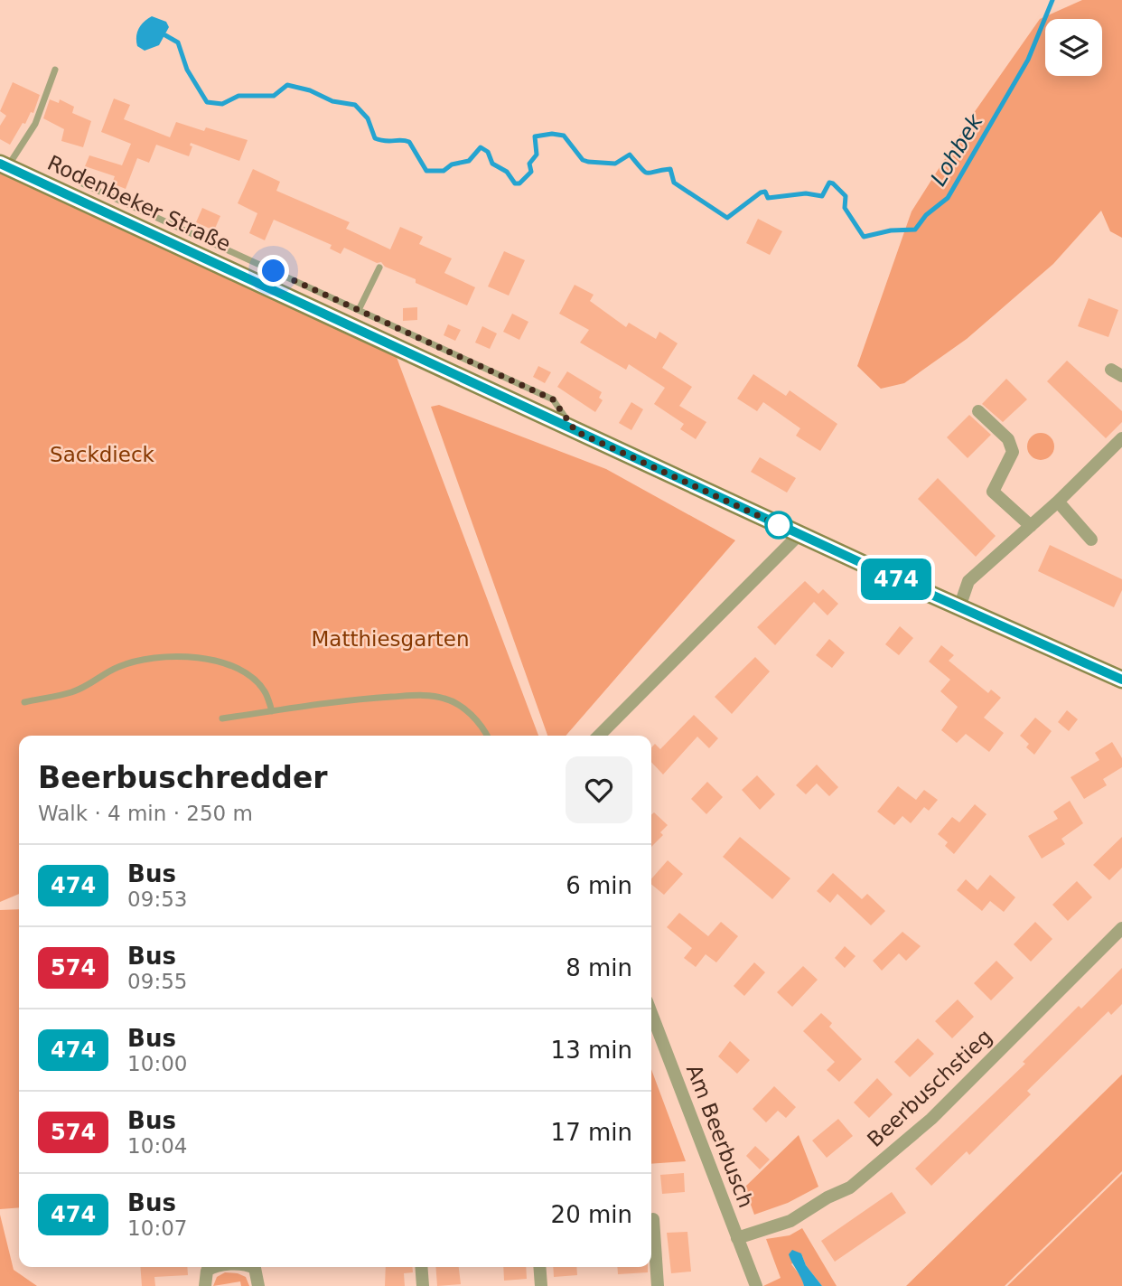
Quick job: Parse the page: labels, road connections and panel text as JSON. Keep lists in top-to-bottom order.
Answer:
{
  "streets": {
    "street": ["Rodenbeker Straße", "Beerbuschstieg", "Am Beerbusch"]
  },
  "crossings": [
    ["Beerbuschstieg", "Am Beerbusch"]
  ],
  "water": ["Lohbek"],
  "parks": ["Sackdieck", "Matthiesgarten"],
  "lines": ["bus line 474"],
  "page": {
    "on_map": "474",
    "heading": ["Beerbuschredder", "Walk · 4 min · 250 m"],
    "list": [
      {
        "mark": "474",
        "name": "Bus",
        "note": "09:53",
        "value": "6 min"
      },
      {
        "mark": "574",
        "name": "Bus",
        "note": "09:55",
        "value": "8 min"
      },
      {
        "mark": "474",
        "name": "Bus",
        "note": "10:00",
        "value": "13 min"
      },
      {
        "mark": "574",
        "name": "Bus",
        "note": "10:04",
        "value": "17 min"
      },
      {
        "mark": "474",
        "name": "Bus",
        "note": "10:07",
        "value": "20 min"
      }
    ]
  }
}
